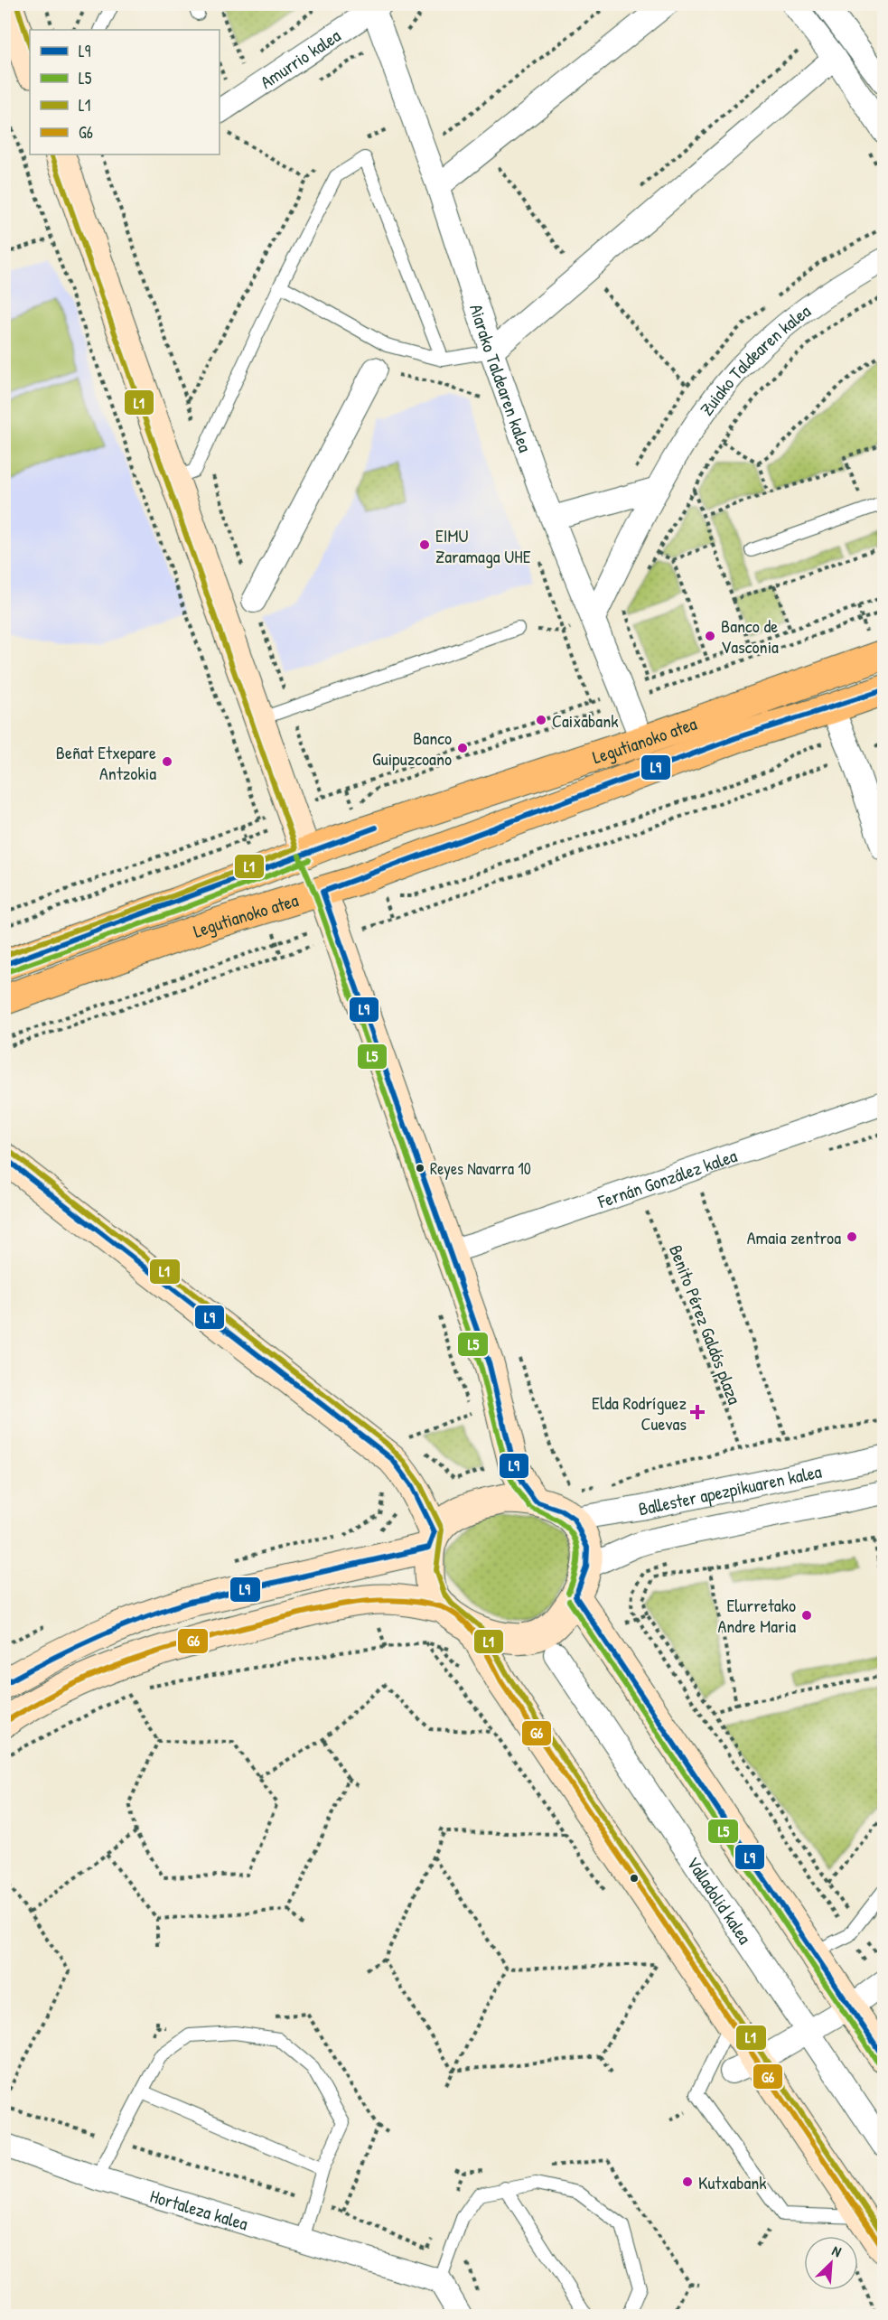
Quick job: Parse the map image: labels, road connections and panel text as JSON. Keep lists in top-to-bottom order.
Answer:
{
  "streets": {
    "main road": ["Legutianoko atea"],
    "street": [
      "Amurrio kalea",
      "Zuiako Taldearen kalea",
      "Aiarako Taldearen kalea",
      "Fernán González kalea",
      "Ballester apezpikuaren kalea",
      "Valladolid kalea",
      "Hortaleza kalea"
    ],
    "path": ["Benito Pérez Galdós plaza"]
  },
  "crossings": [
    ["Amurrio kalea", "Aiarako Taldearen kalea"],
    ["Zuiako Taldearen kalea", "Aiarako Taldearen kalea"],
    ["Aiarako Taldearen kalea", "Legutianoko atea"]
  ],
  "places": {
    "other": [
      "EIMU Zaramaga UHE",
      "Banco de Vasconia",
      "Caixabank",
      "Banco Guipuzcoano",
      "Beñat Etxepare Antzokia",
      "Reyes Navarra 10",
      "Amaia zentroa",
      "Elurretako Andre Maria",
      "Kutxabank"
    ],
    "health": ["Elda Rodríguez Cuevas"]
  },
  "lines": [
    "transit line L1",
    "transit line L9",
    "transit line L5",
    "transit line G6"
  ],
  "legend": [
    "L9",
    "L5",
    "L1",
    "G6"
  ],
  "north": "top right"
}
